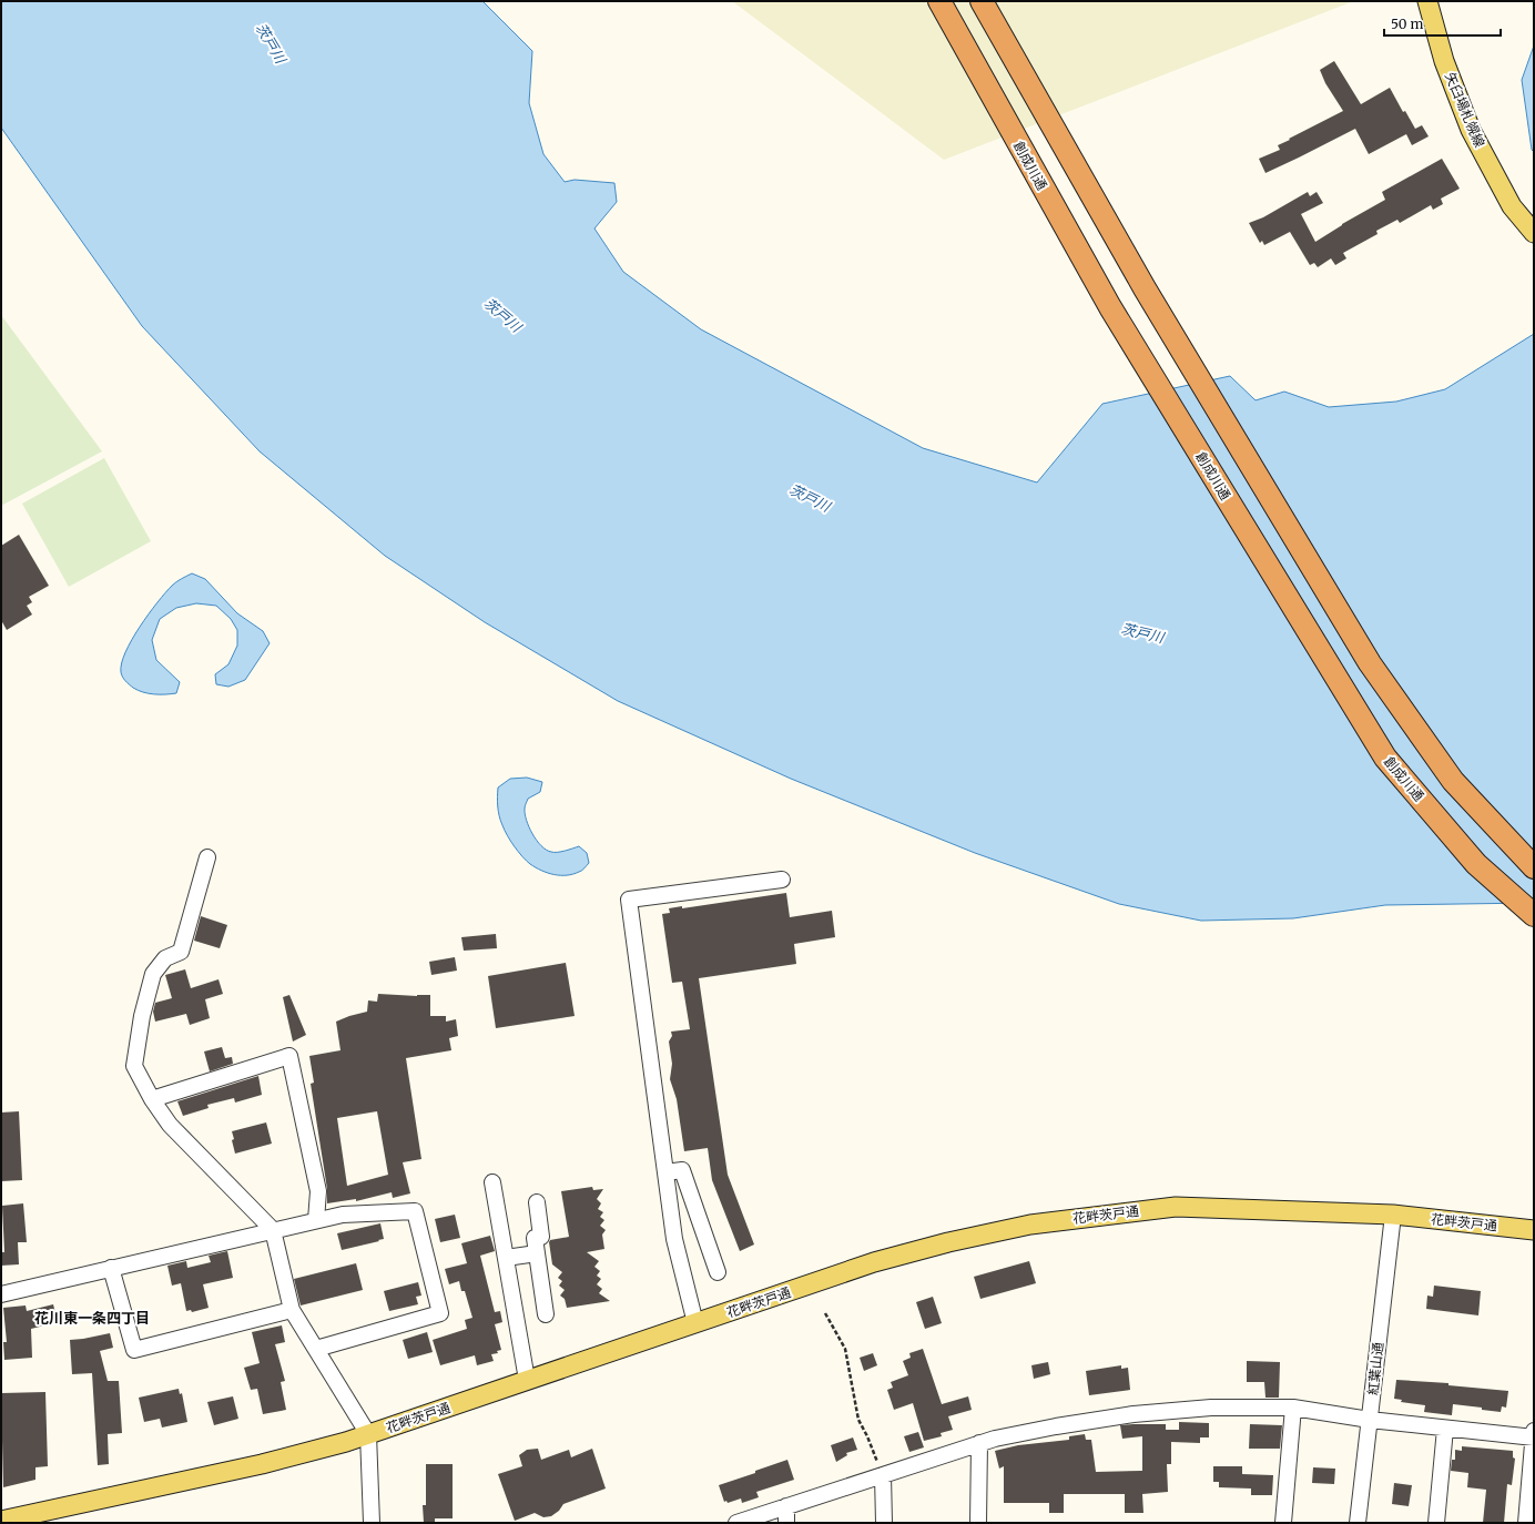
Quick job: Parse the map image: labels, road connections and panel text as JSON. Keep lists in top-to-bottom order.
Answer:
{
  "streets": {
    "highway": ["創成川通"],
    "main road": ["矢臼場札幌線", "花畔茨戸通"],
    "street": ["紅葉山通"]
  },
  "crossings": [
    ["花畔茨戸通", "紅葉山通"]
  ],
  "districts": ["花川東一条四丁目"],
  "water": ["茨戸川"],
  "scale_bar": "50 m"
}
